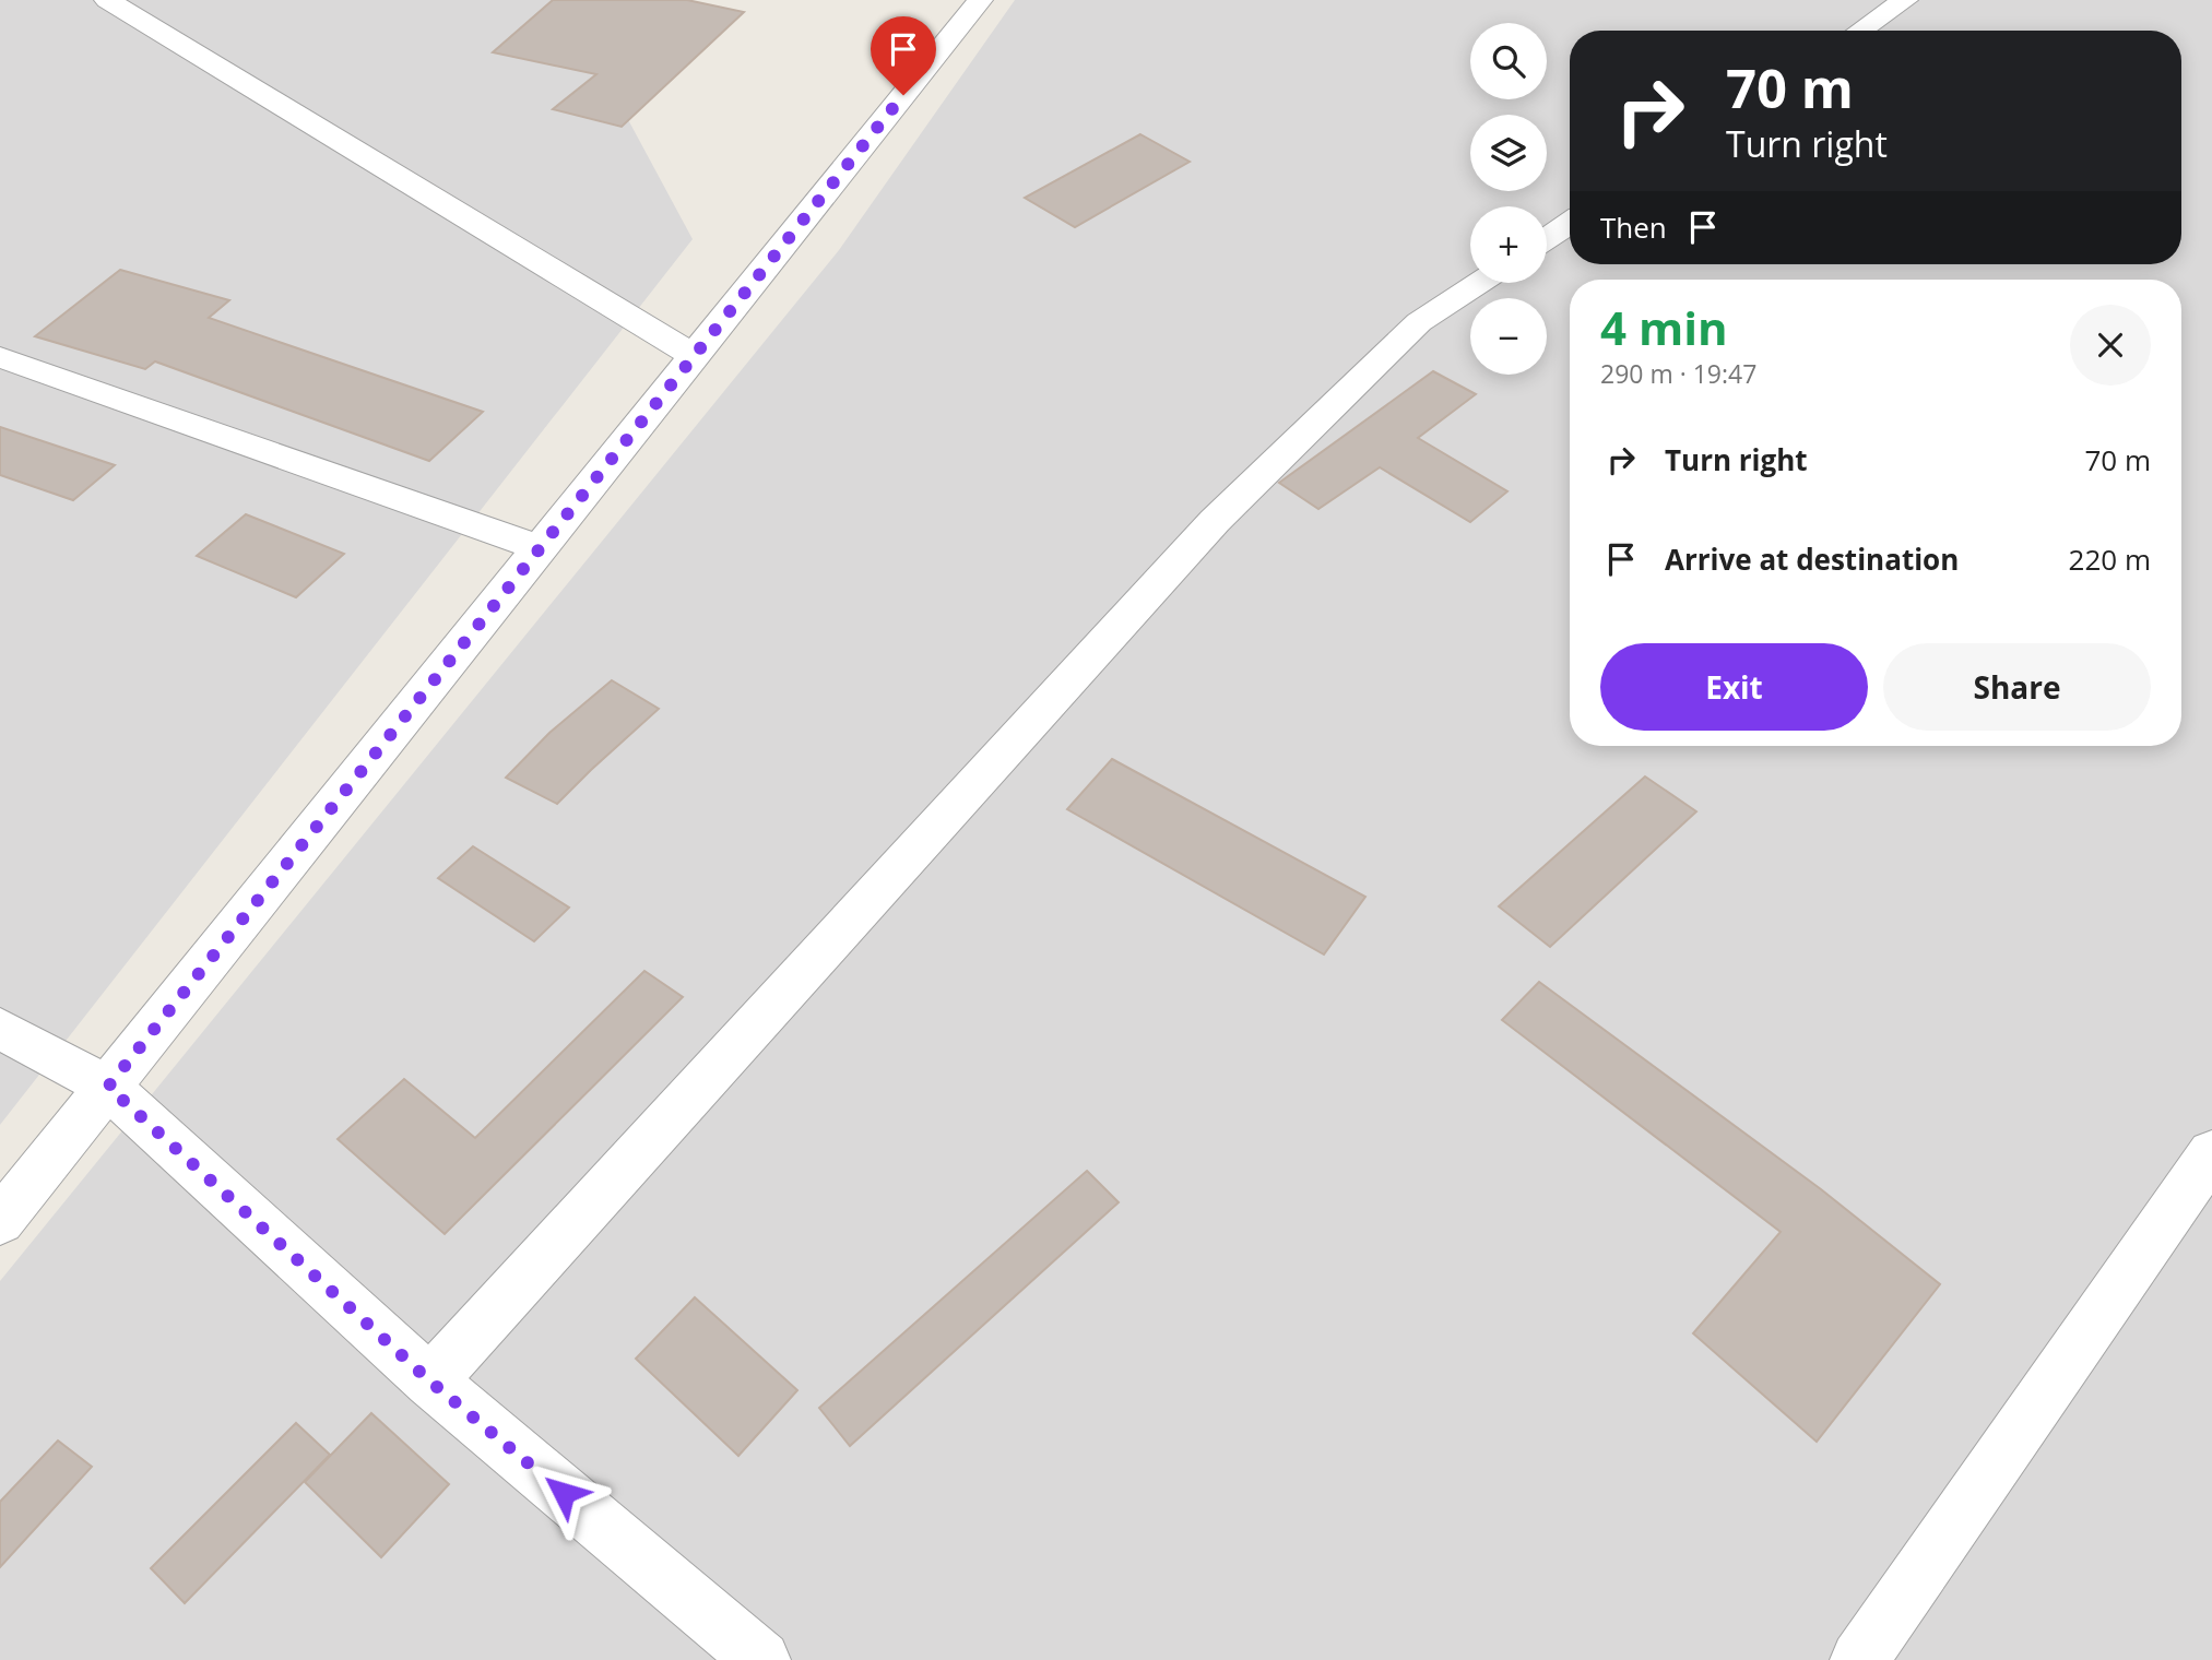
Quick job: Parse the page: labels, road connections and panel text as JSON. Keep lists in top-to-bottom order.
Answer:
{
  "page": {
    "map_buttons": ["+", "−"],
    "turn": ["70 m", "Turn right"],
    "then": "Then",
    "heading": ["4 min", "290 m · 19:47"],
    "list": [
      {
        "name": "Turn right",
        "value": "70 m"
      },
      {
        "name": "Arrive at destination",
        "value": "220 m"
      }
    ],
    "buttons": ["Exit", "Share"]
  }
}
